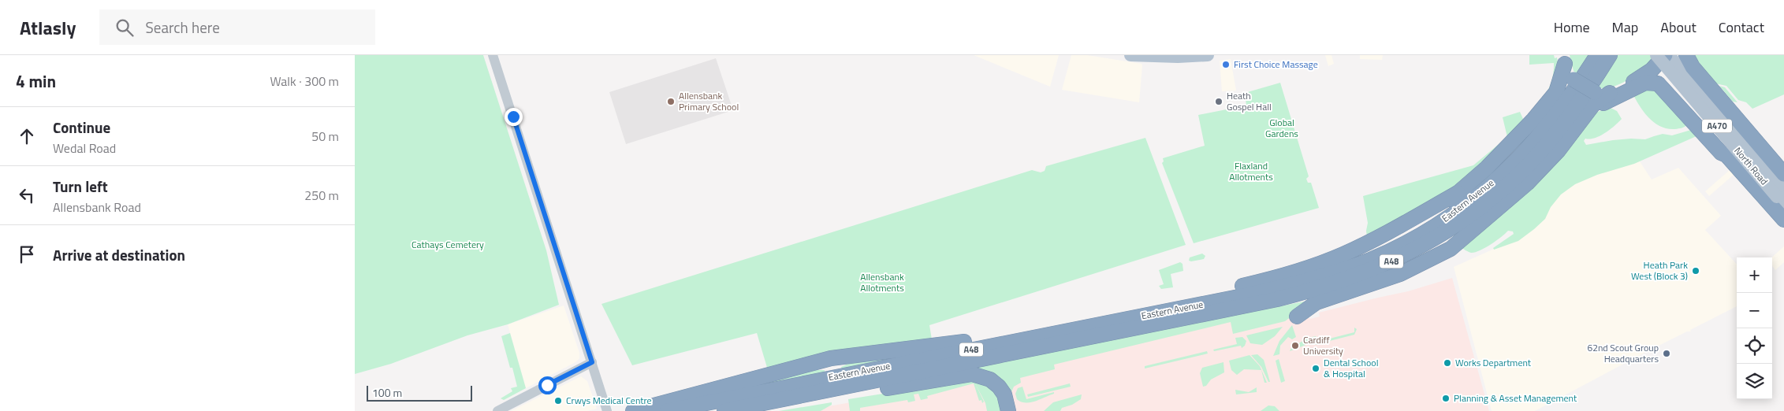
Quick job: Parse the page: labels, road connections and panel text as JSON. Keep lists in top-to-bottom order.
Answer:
{
  "streets": {
    "highway": ["Eastern Avenue", "A48"],
    "main road": ["A470", "North Road"]
  },
  "parks": [
    "Global Gardens",
    "Flaxland Allotments",
    "Cathays Cemetery",
    "Allensbank Allotments"
  ],
  "places": [
    "First Choice Massage",
    "Allensbank Primary School",
    "Heath Gospel Hall",
    "Heath Park West (Block 3)",
    "Cardiff University",
    "62nd Scout Group Headquarters",
    "Works Department",
    "Dental School & Hospital",
    "Planning & Asset Management",
    "Crwys Medical Centre"
  ],
  "scale_bar": "100 m",
  "page": {
    "header": "Atlasly",
    "search": "Search here",
    "nav": [
      "Home",
      "Map",
      "About",
      "Contact"
    ],
    "heading": ["4 min", "Walk · 300 m"],
    "list": [
      ["Continue", "Wedal Road", "50 m"],
      ["Turn left", "Allensbank Road", "250 m"],
      "Arrive at destination"
    ],
    "map_buttons": ["+", "−"],
    "scale": "100 m"
  }
}
